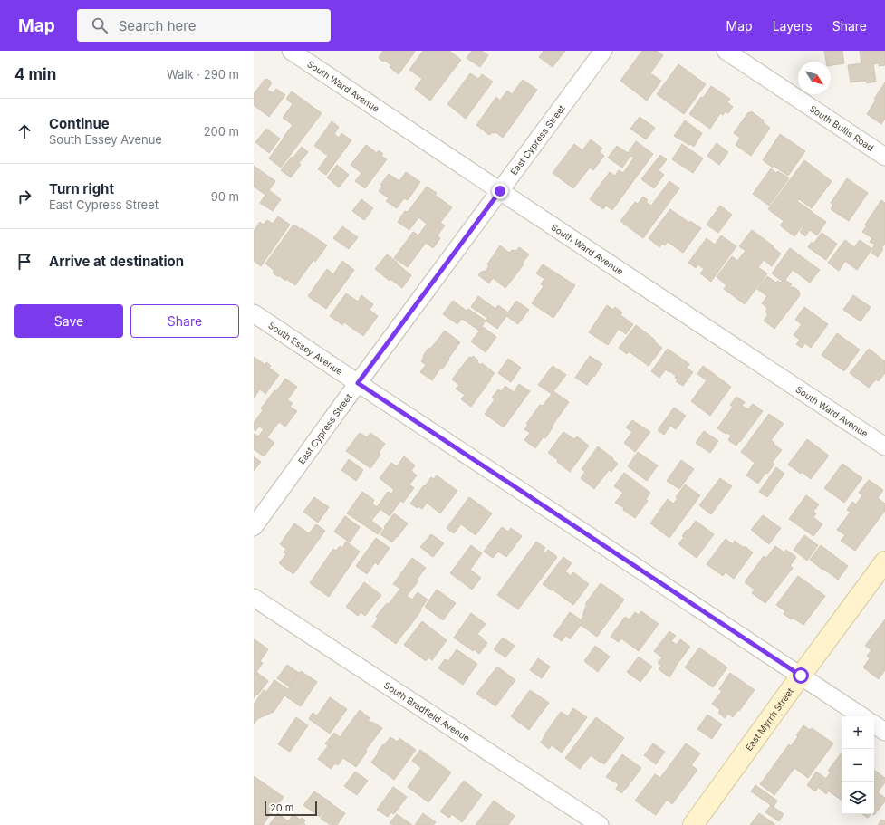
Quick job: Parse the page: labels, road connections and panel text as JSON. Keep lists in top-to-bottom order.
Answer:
{
  "streets": {
    "street": [
      "South Ward Avenue",
      "South Bullis Road",
      "East Cypress Street",
      "South Essey Avenue",
      "South Bradfield Avenue",
      "East Myrrh Street"
    ]
  },
  "crossings": [
    ["South Ward Avenue", "East Cypress Street"],
    ["East Cypress Street", "South Essey Avenue"],
    ["South Essey Avenue", "East Myrrh Street"]
  ],
  "scale_bar": "20 m",
  "north": "bottom right",
  "page": {
    "header": "Map",
    "search": "Search here",
    "nav": ["Map", "Layers", "Share"],
    "heading": ["4 min", "Walk · 290 m"],
    "list": [
      ["Continue", "South Essey Avenue", "200 m"],
      ["Turn right", "East Cypress Street", "90 m"],
      "Arrive at destination"
    ],
    "buttons": ["Save", "Share"],
    "map_buttons": ["+", "−"],
    "scale": "20 m"
  }
}
